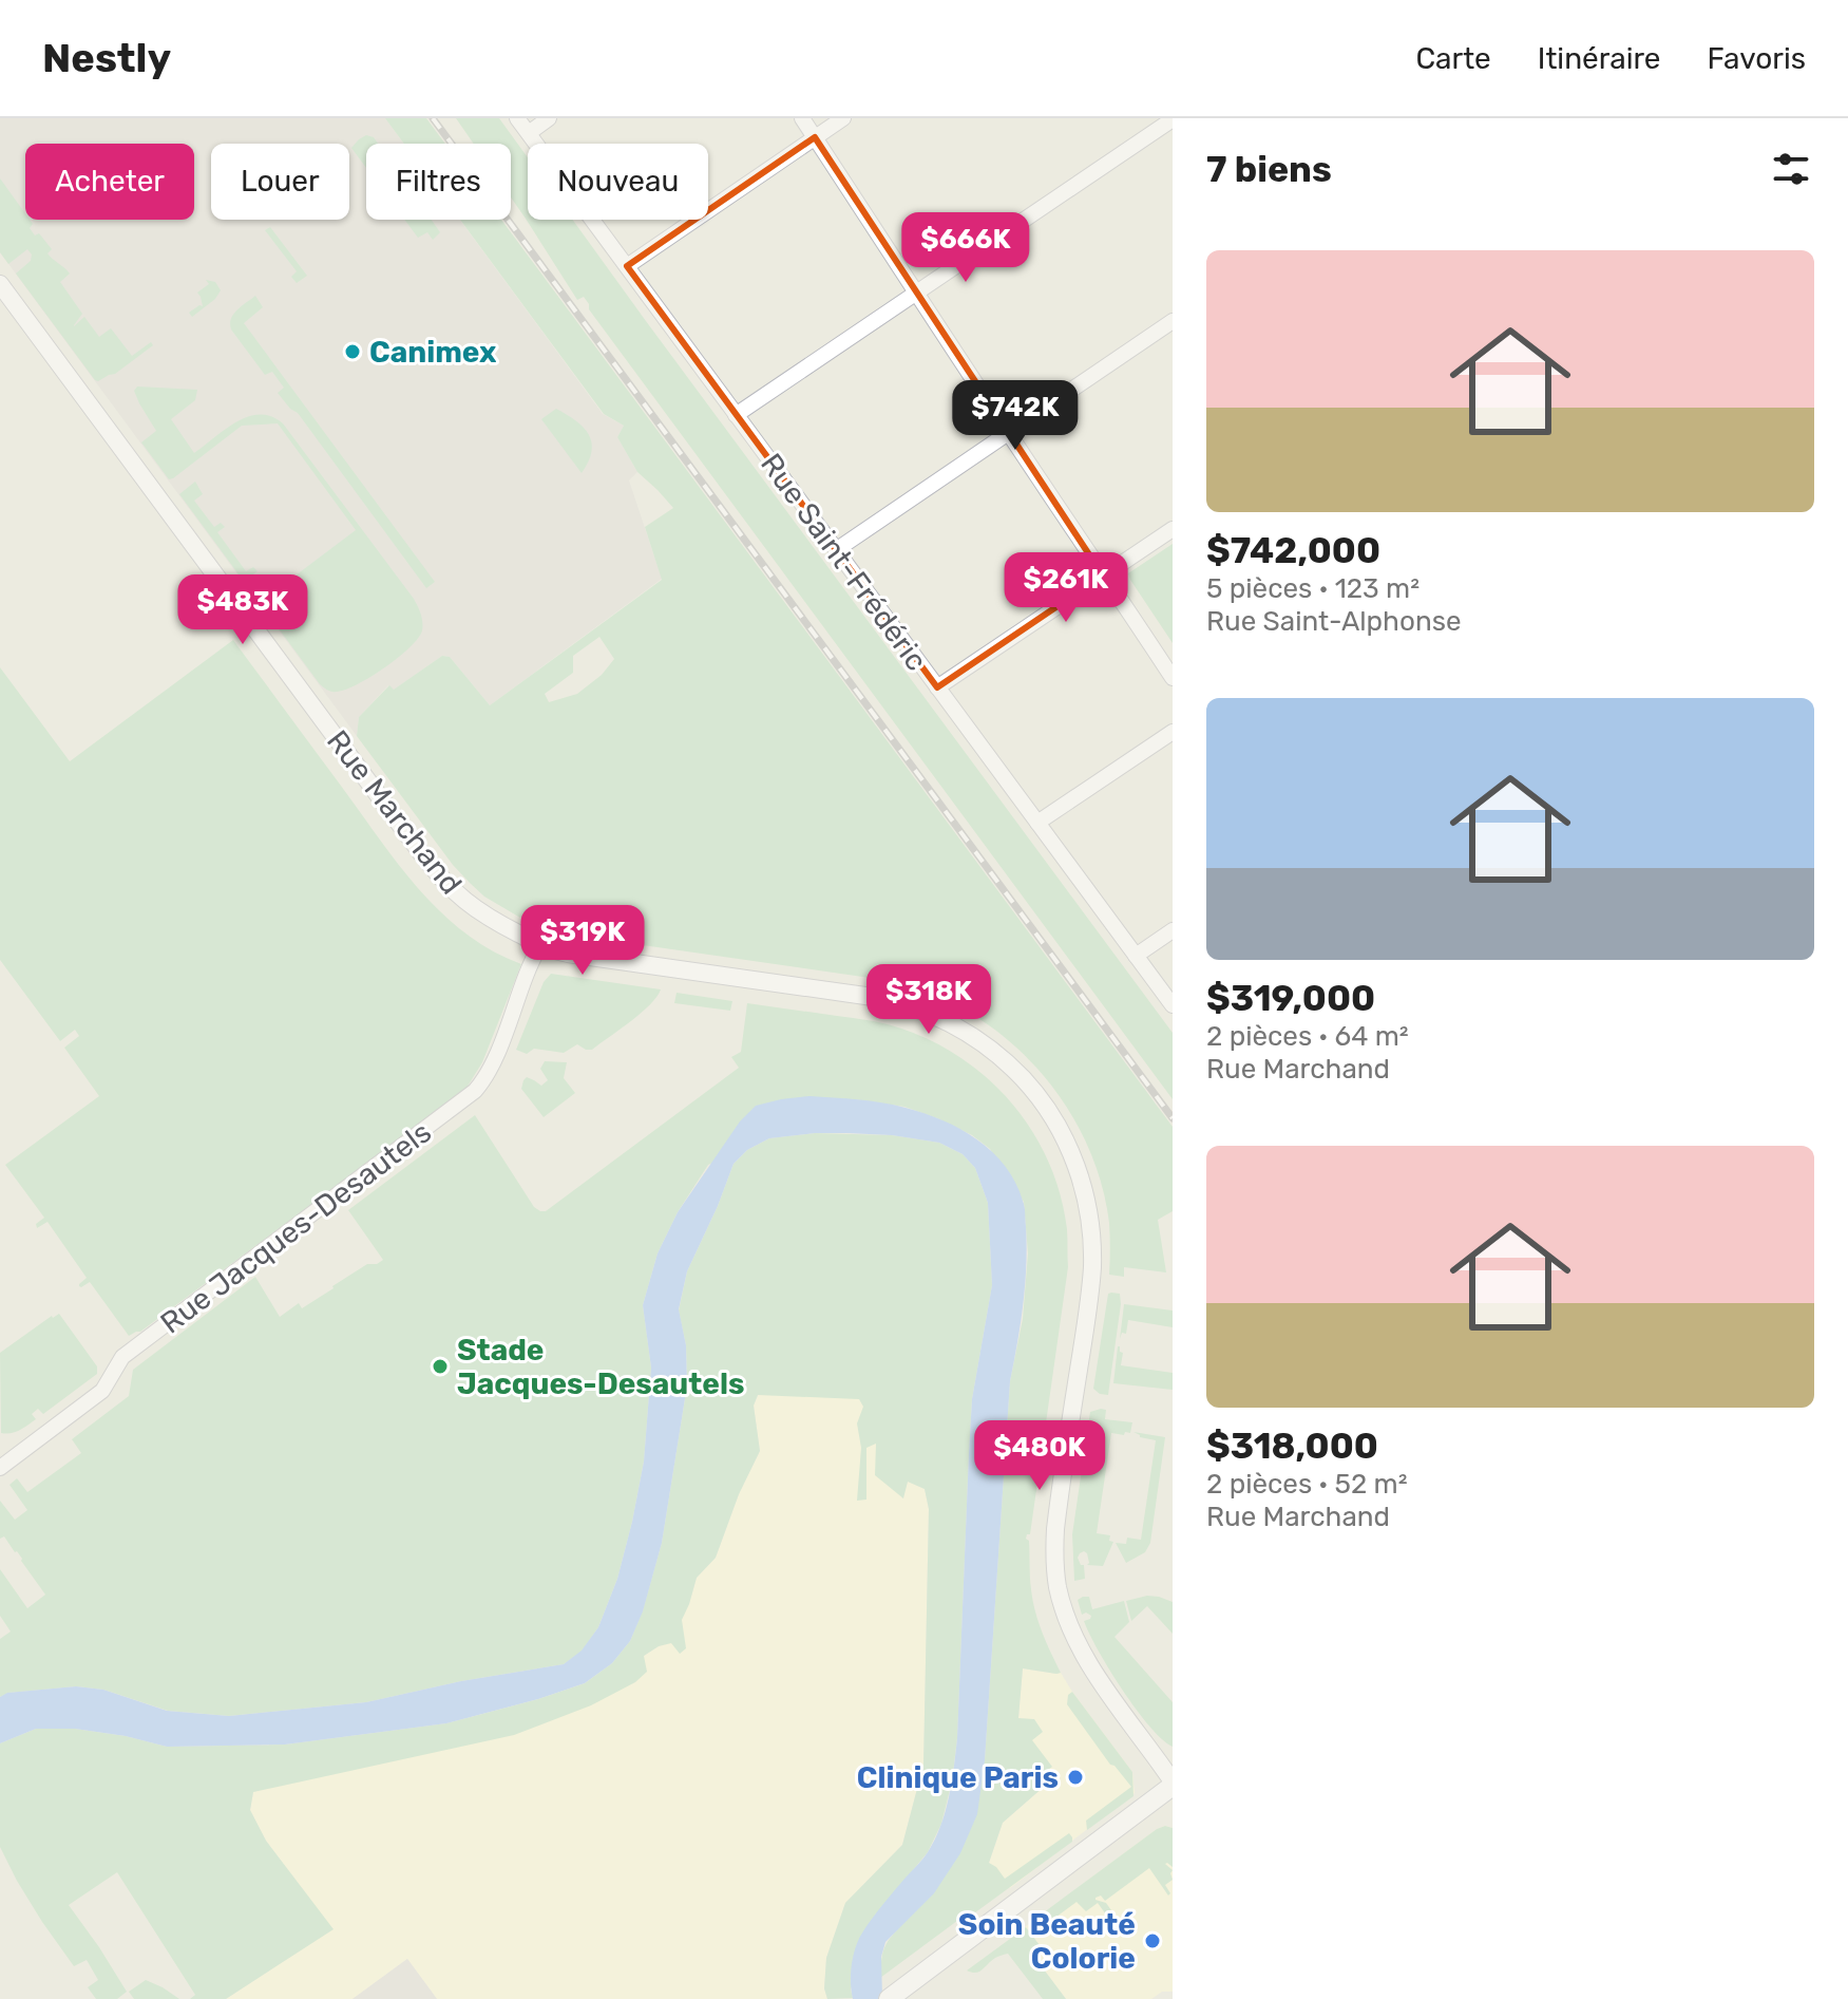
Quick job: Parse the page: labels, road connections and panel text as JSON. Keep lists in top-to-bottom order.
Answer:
{
  "streets": {
    "street": ["Rue Saint-Frédéric", "Rue Marchand", "Rue Jacques-Desautels"]
  },
  "crossings": [
    ["Rue Marchand", "Rue Jacques-Desautels"]
  ],
  "places": [
    "Canimex",
    "Stade Jacques-Desautels",
    "Clinique Paris",
    "Soin Beauté Colorie"
  ],
  "page": {
    "header": "Nestly",
    "nav": ["Carte", "Itinéraire", "Favoris"],
    "heading": "7 biens",
    "chip": [
      "Acheter",
      "Louer",
      "Filtres",
      "Nouveau"
    ],
    "price": [
      "$666K",
      "$742K",
      "$261K",
      "$483K",
      "$319K",
      "$318K",
      "$480K"
    ],
    "list": [
      {
        "name": "$742,000",
        "note": "5 pièces · 123 m² · Rue Saint-Alphonse"
      },
      {
        "name": "$319,000",
        "note": "2 pièces · 64 m² · Rue Marchand"
      },
      {
        "name": "$318,000",
        "note": "2 pièces · 52 m² · Rue Marchand"
      }
    ]
  }
}
